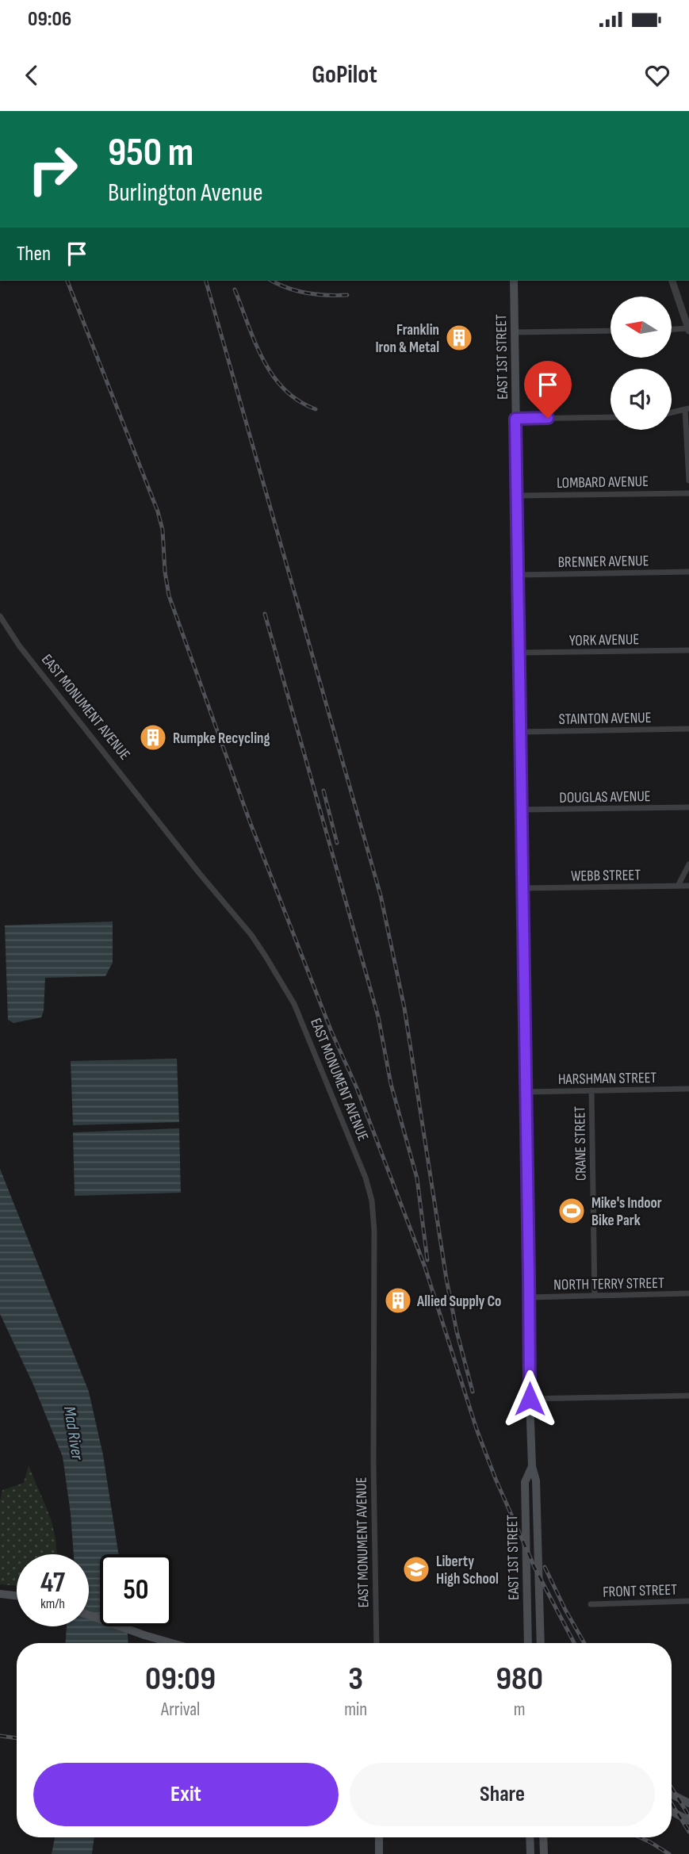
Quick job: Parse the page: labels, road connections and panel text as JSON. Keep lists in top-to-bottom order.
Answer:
{
  "streets": {
    "main road": ["EAST 1ST STREET"],
    "street": [
      "LOMBARD AVENUE",
      "BRENNER AVENUE",
      "YORK AVENUE",
      "EAST MONUMENT AVENUE",
      "STAINTON AVENUE",
      "DOUGLAS AVENUE",
      "WEBB STREET",
      "HARSHMAN STREET",
      "CRANE STREET",
      "NORTH TERRY STREET",
      "FRONT STREET"
    ]
  },
  "crossings": [
    ["EAST 1ST STREET", "LOMBARD AVENUE"],
    ["EAST 1ST STREET", "BRENNER AVENUE"],
    ["EAST 1ST STREET", "YORK AVENUE"],
    ["EAST 1ST STREET", "STAINTON AVENUE"],
    ["EAST 1ST STREET", "DOUGLAS AVENUE"],
    ["EAST 1ST STREET", "WEBB STREET"],
    ["EAST 1ST STREET", "HARSHMAN STREET"],
    ["EAST 1ST STREET", "NORTH TERRY STREET"],
    ["HARSHMAN STREET", "CRANE STREET"],
    ["CRANE STREET", "NORTH TERRY STREET"]
  ],
  "water": ["Mad River"],
  "places": {
    "building": ["Franklin Iron & Metal", "Rumpke Recycling", "Allied Supply Co"],
    "sports": ["Mike's Indoor Bike Park"],
    "school or university": ["Liberty High School"]
  },
  "north": "left",
  "page": {
    "status": "09:06",
    "header": "GoPilot",
    "turn": ["950 m", "Burlington Avenue"],
    "then": "Then",
    "speed": "47 km/h",
    "limit": "50",
    "eta": [
      "09:09",
      "Arrival",
      "3",
      "min",
      "980",
      "m"
    ],
    "buttons": ["Exit", "Share"]
  }
}
